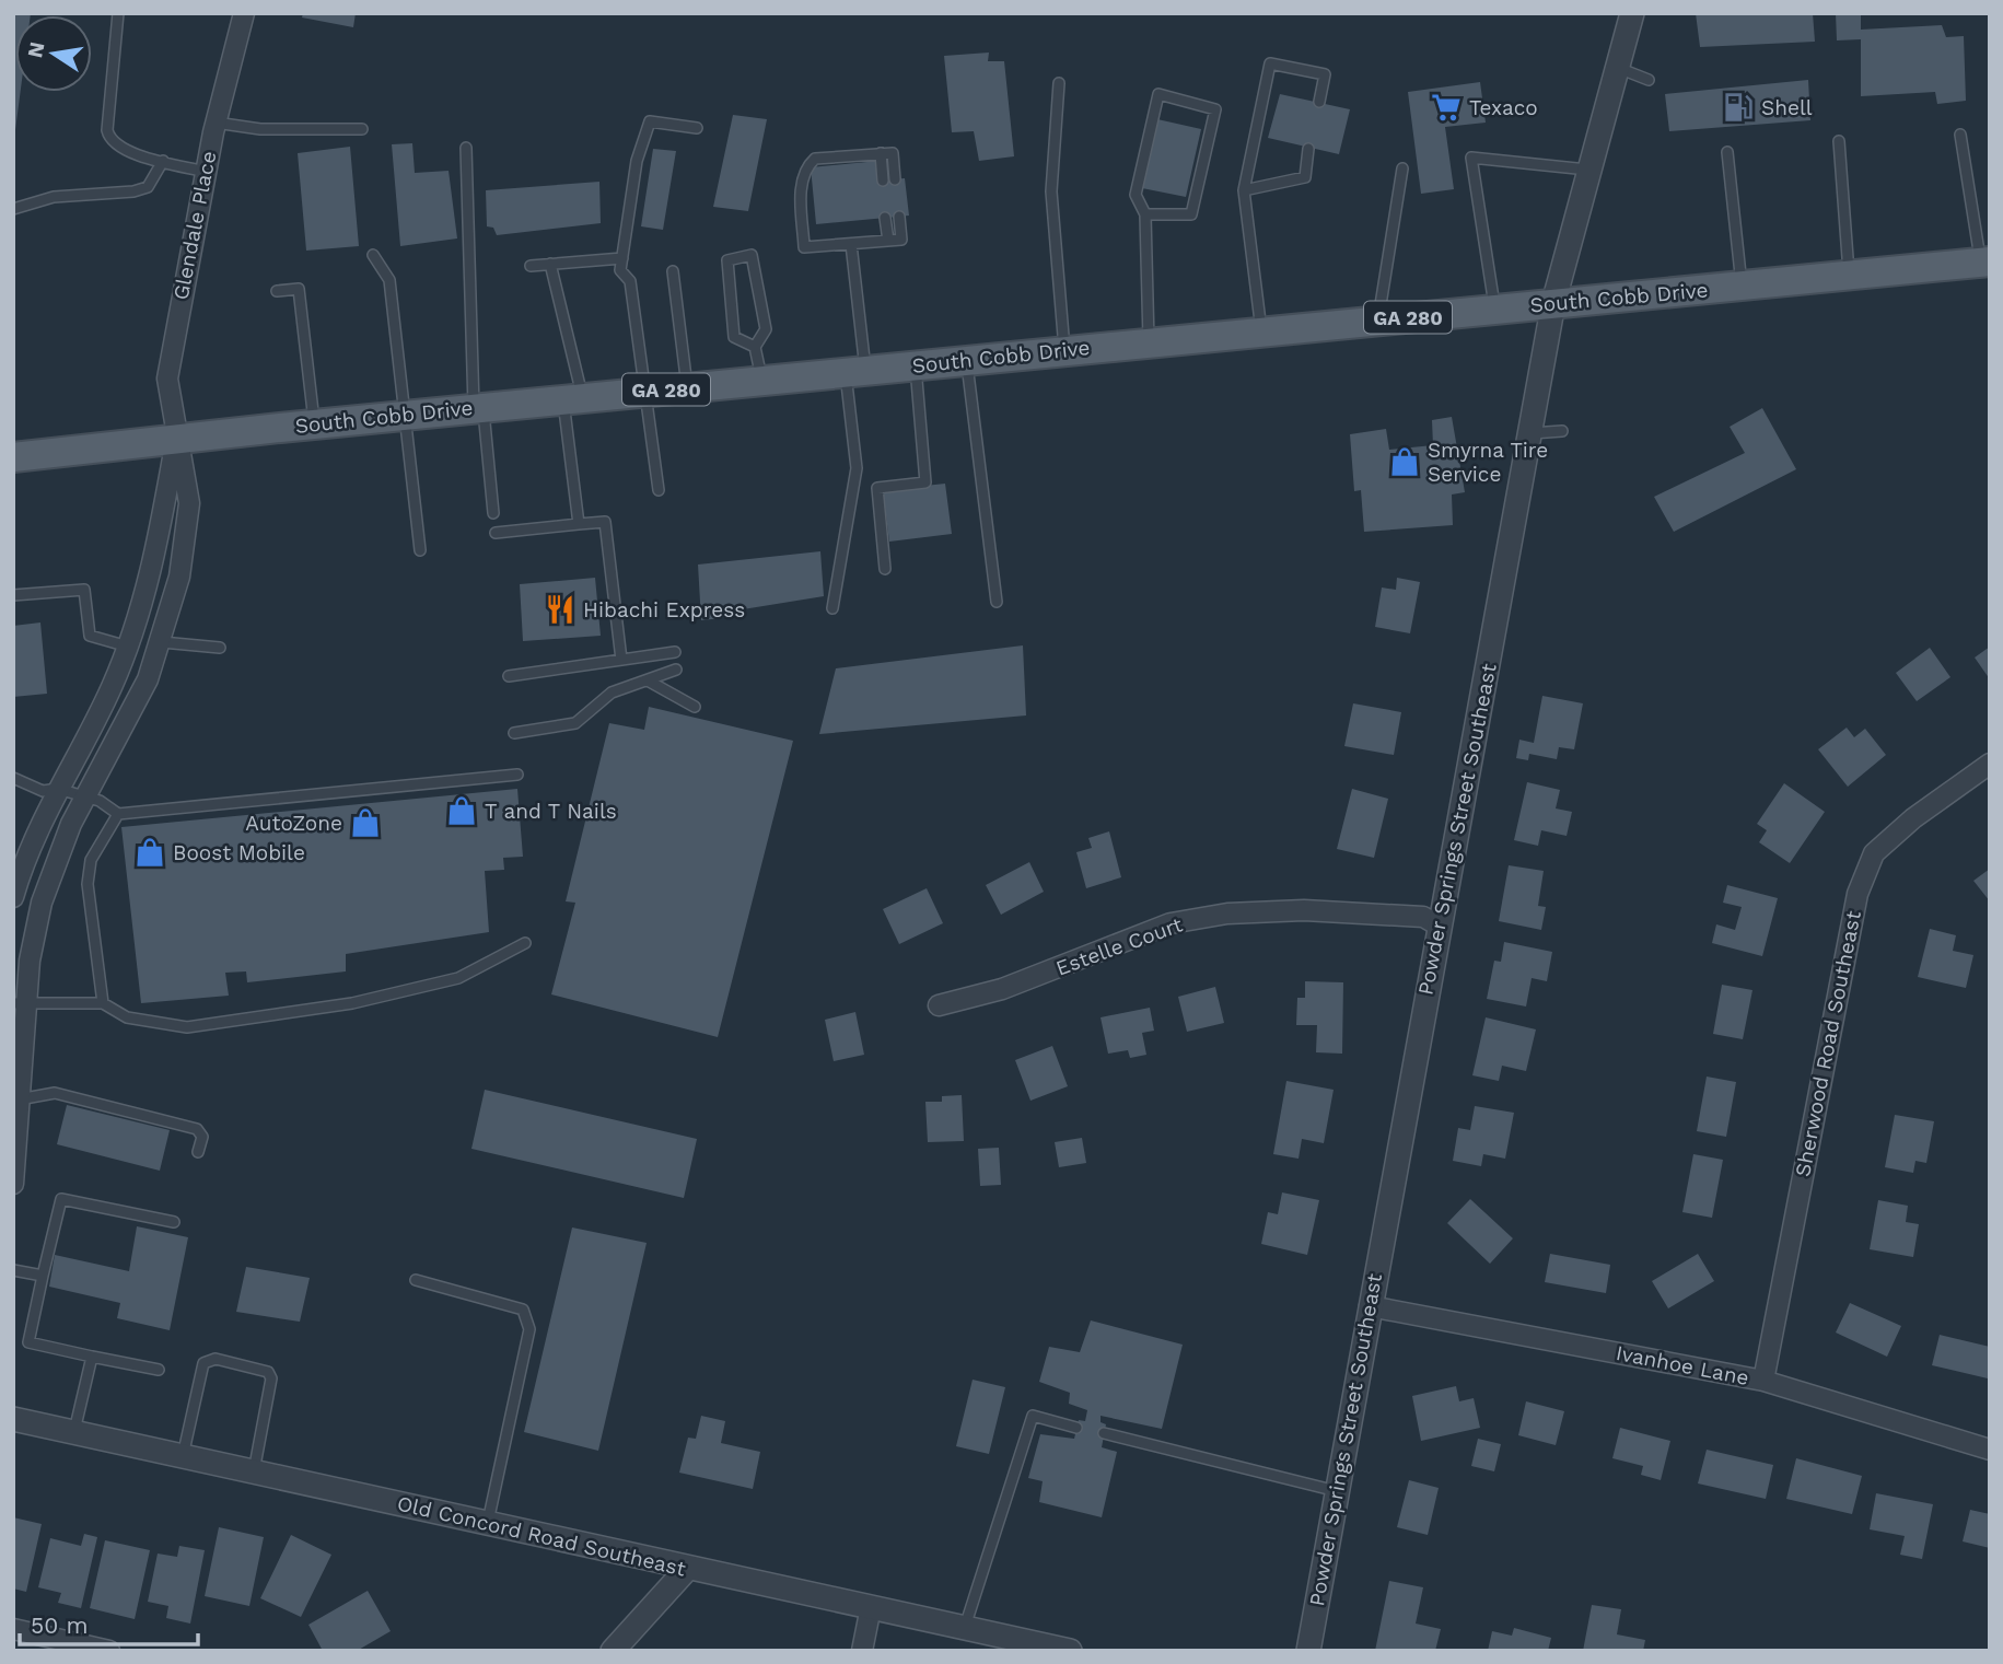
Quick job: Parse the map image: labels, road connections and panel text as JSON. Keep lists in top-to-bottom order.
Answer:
{
  "streets": {
    "main road": ["South Cobb Drive", "GA 280"],
    "street": [
      "Glendale Place",
      "Powder Springs Street Southeast",
      "Estelle Court",
      "Sherwood Road Southeast",
      "Ivanhoe Lane",
      "Old Concord Road Southeast"
    ]
  },
  "crossings": [
    ["Glendale Place", "South Cobb Drive"],
    ["South Cobb Drive", "Powder Springs Street Southeast"],
    ["Powder Springs Street Southeast", "Estelle Court"],
    ["Powder Springs Street Southeast", "Ivanhoe Lane"],
    ["Sherwood Road Southeast", "Ivanhoe Lane"]
  ],
  "places": {
    "supermarket": ["Texaco"],
    "fuel station": ["Shell"],
    "shop": [
      "Smyrna Tire Service",
      "T and T Nails",
      "AutoZone",
      "Boost Mobile"
    ],
    "restaurant": ["Hibachi Express"]
  },
  "scale_bar": "50 m",
  "north": "left"
}
